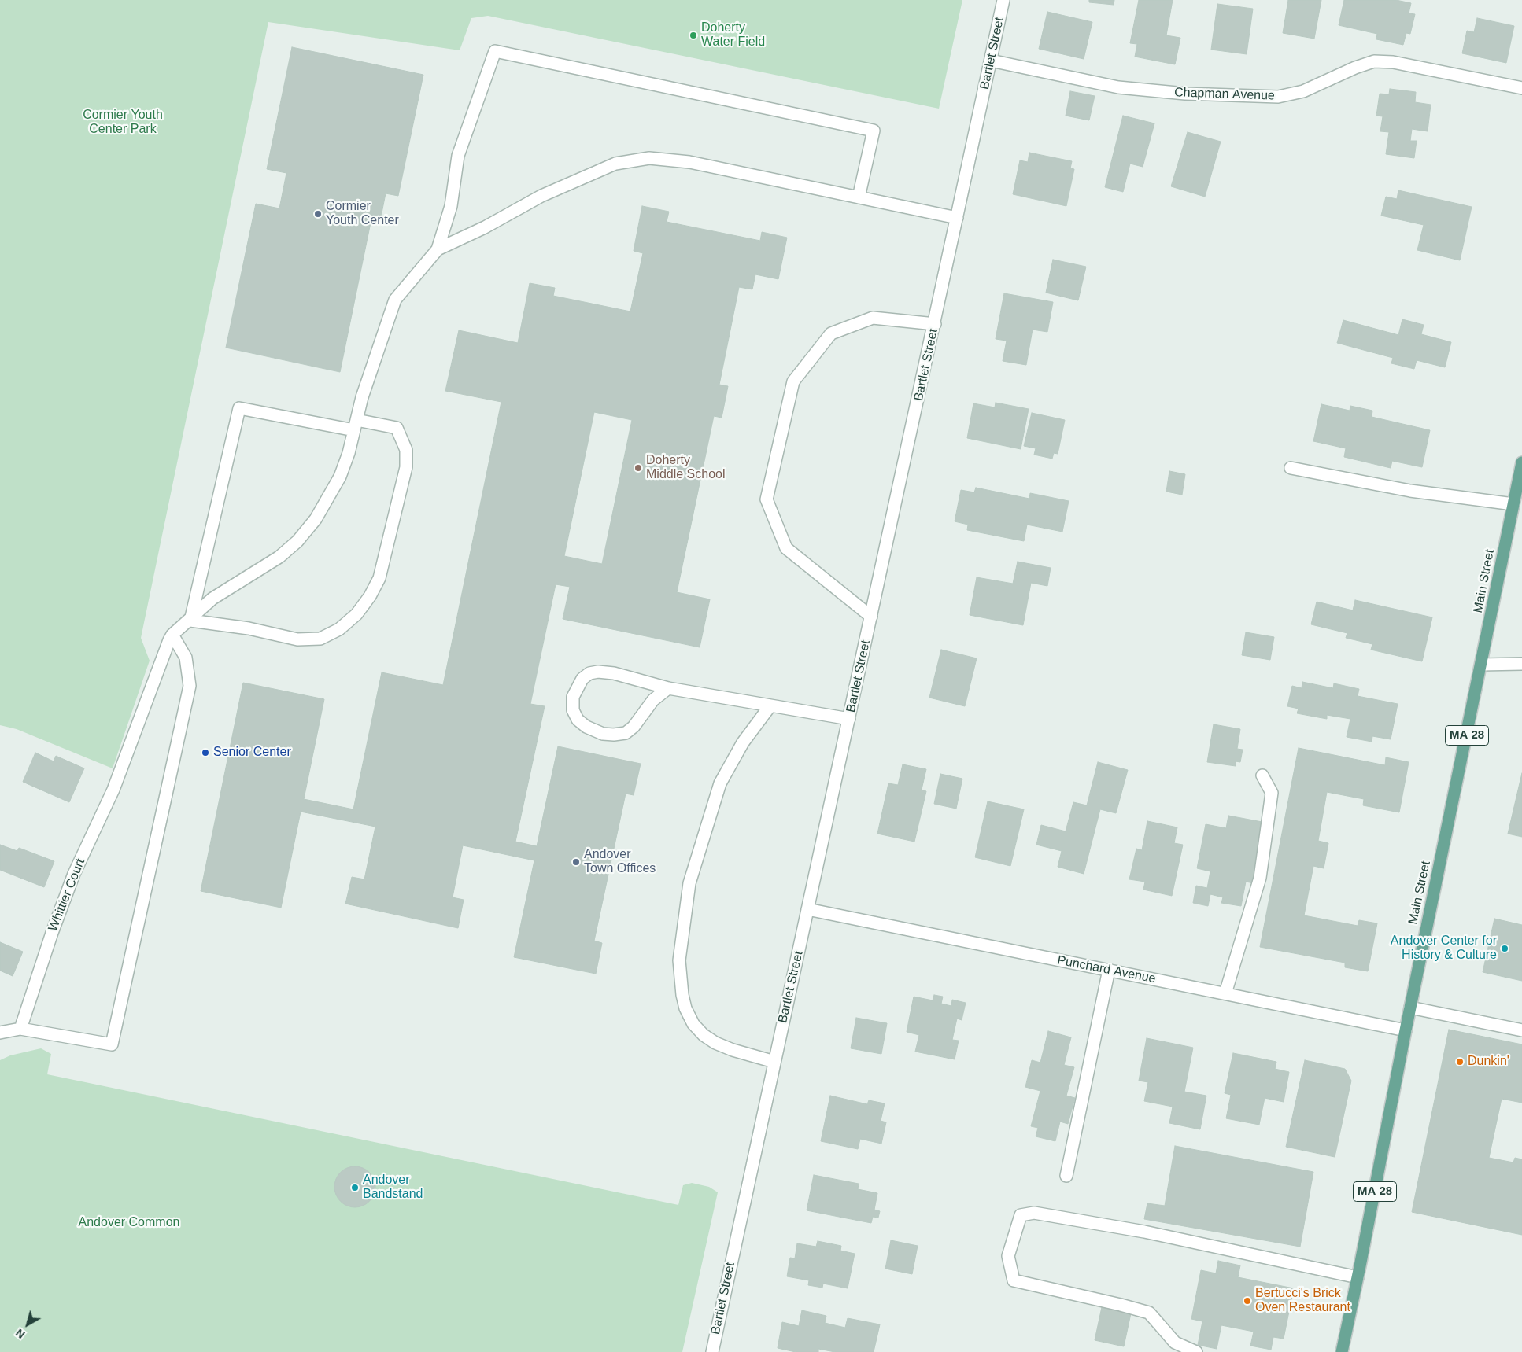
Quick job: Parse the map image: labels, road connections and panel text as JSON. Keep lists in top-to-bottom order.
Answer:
{
  "streets": {
    "main road": ["Main Street", "MA 28"],
    "street": [
      "Bartlet Street",
      "Chapman Avenue",
      "Whittier Court",
      "Punchard Avenue"
    ]
  },
  "crossings": [
    ["Bartlet Street", "Chapman Avenue"],
    ["Bartlet Street", "Punchard Avenue"],
    ["Main Street", "Punchard Avenue"]
  ],
  "parks": ["Cormier Youth Center Park", "Andover Common"],
  "places": [
    "Doherty Water Field",
    "Cormier Youth Center",
    "Doherty Middle School",
    "Senior Center",
    "Andover Town Offices",
    "Andover Center for History & Culture",
    "Dunkin'",
    "Andover Bandstand",
    "Bertucci's Brick Oven Restaurant"
  ],
  "north": "bottom left"
}
